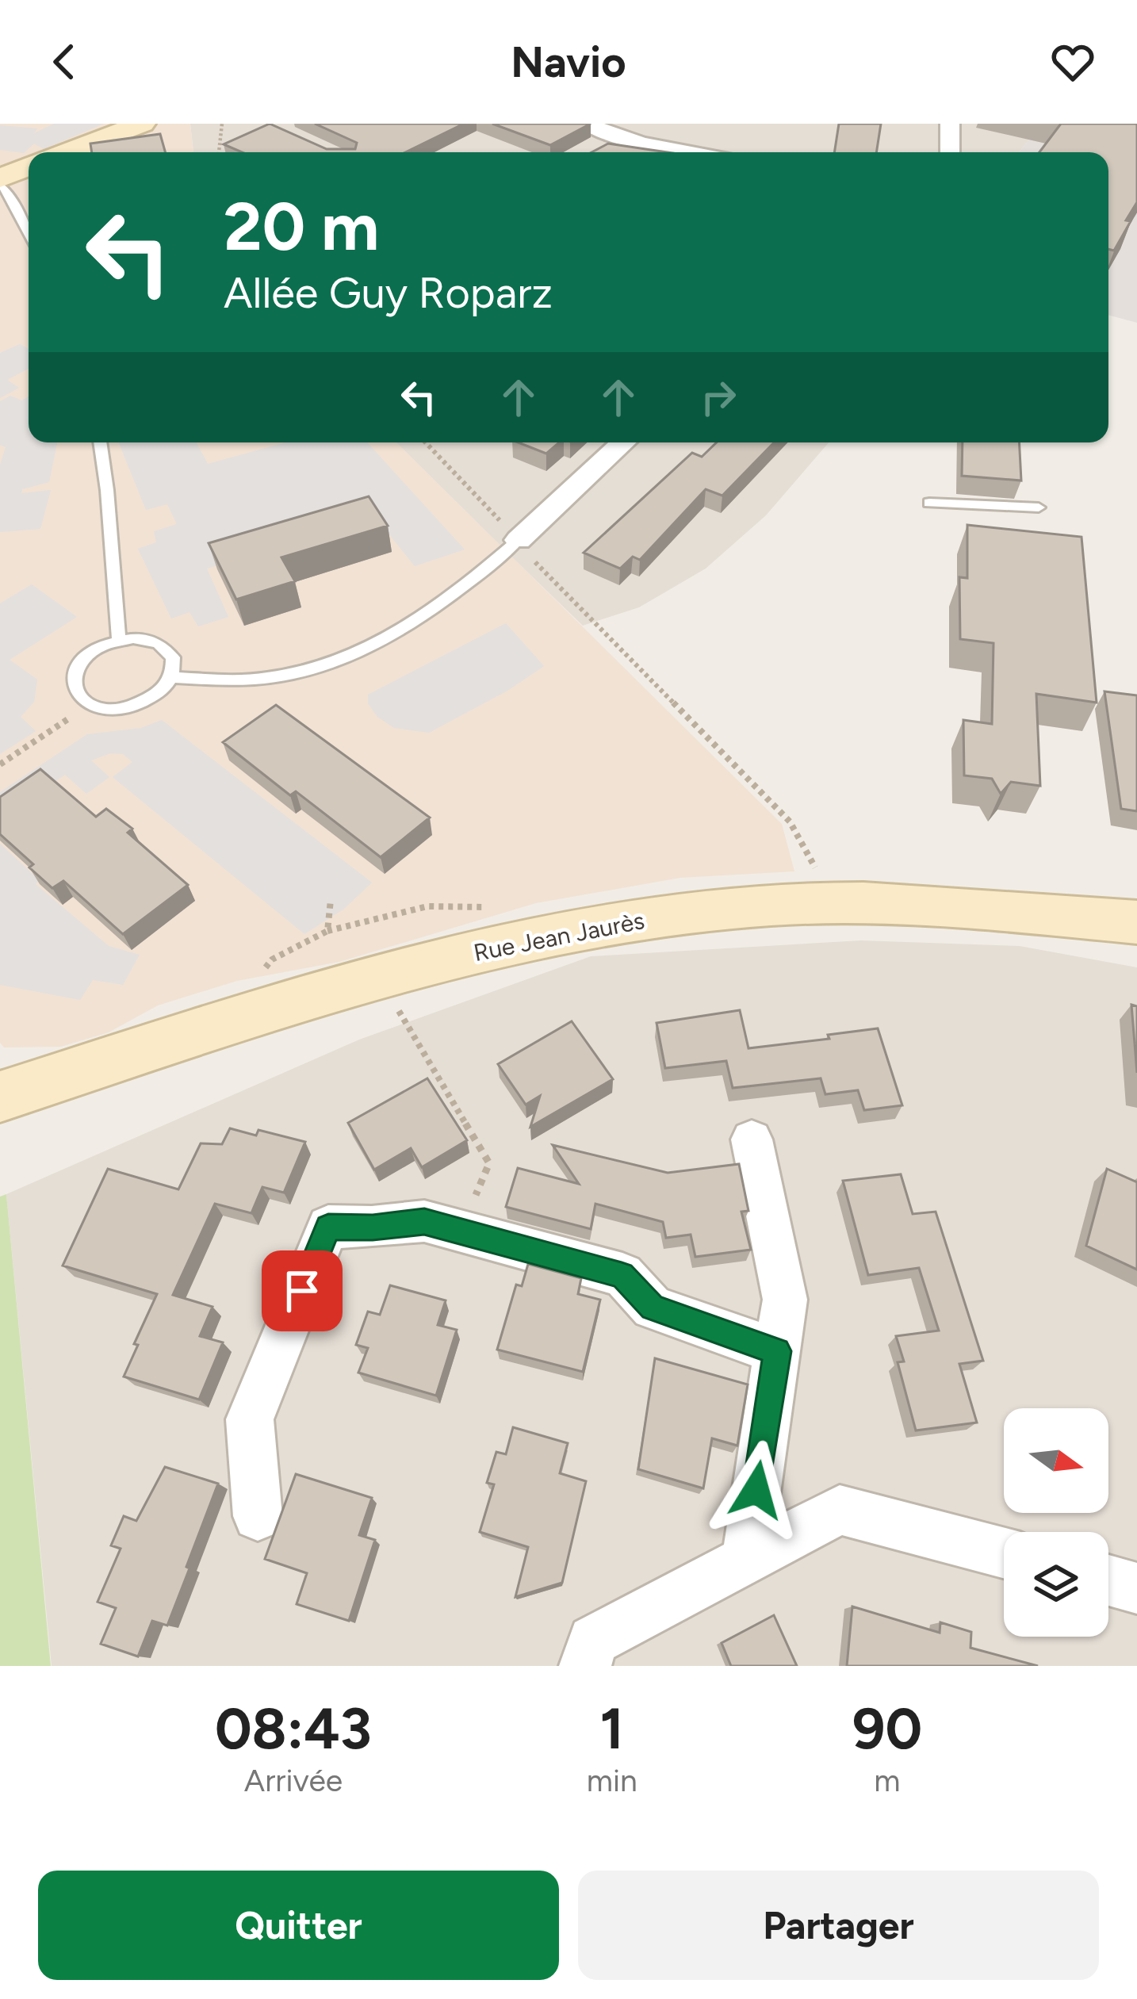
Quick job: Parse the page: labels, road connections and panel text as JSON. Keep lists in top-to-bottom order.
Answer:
{
  "streets": {
    "main road": ["Rue Jean Jaurès"]
  },
  "north": "right",
  "page": {
    "header": "Navio",
    "turn": ["20 m", "Allée Guy Roparz"],
    "eta": [
      "08:43",
      "Arrivée",
      "1",
      "min",
      "90",
      "m"
    ],
    "buttons": ["Quitter", "Partager"]
  }
}
